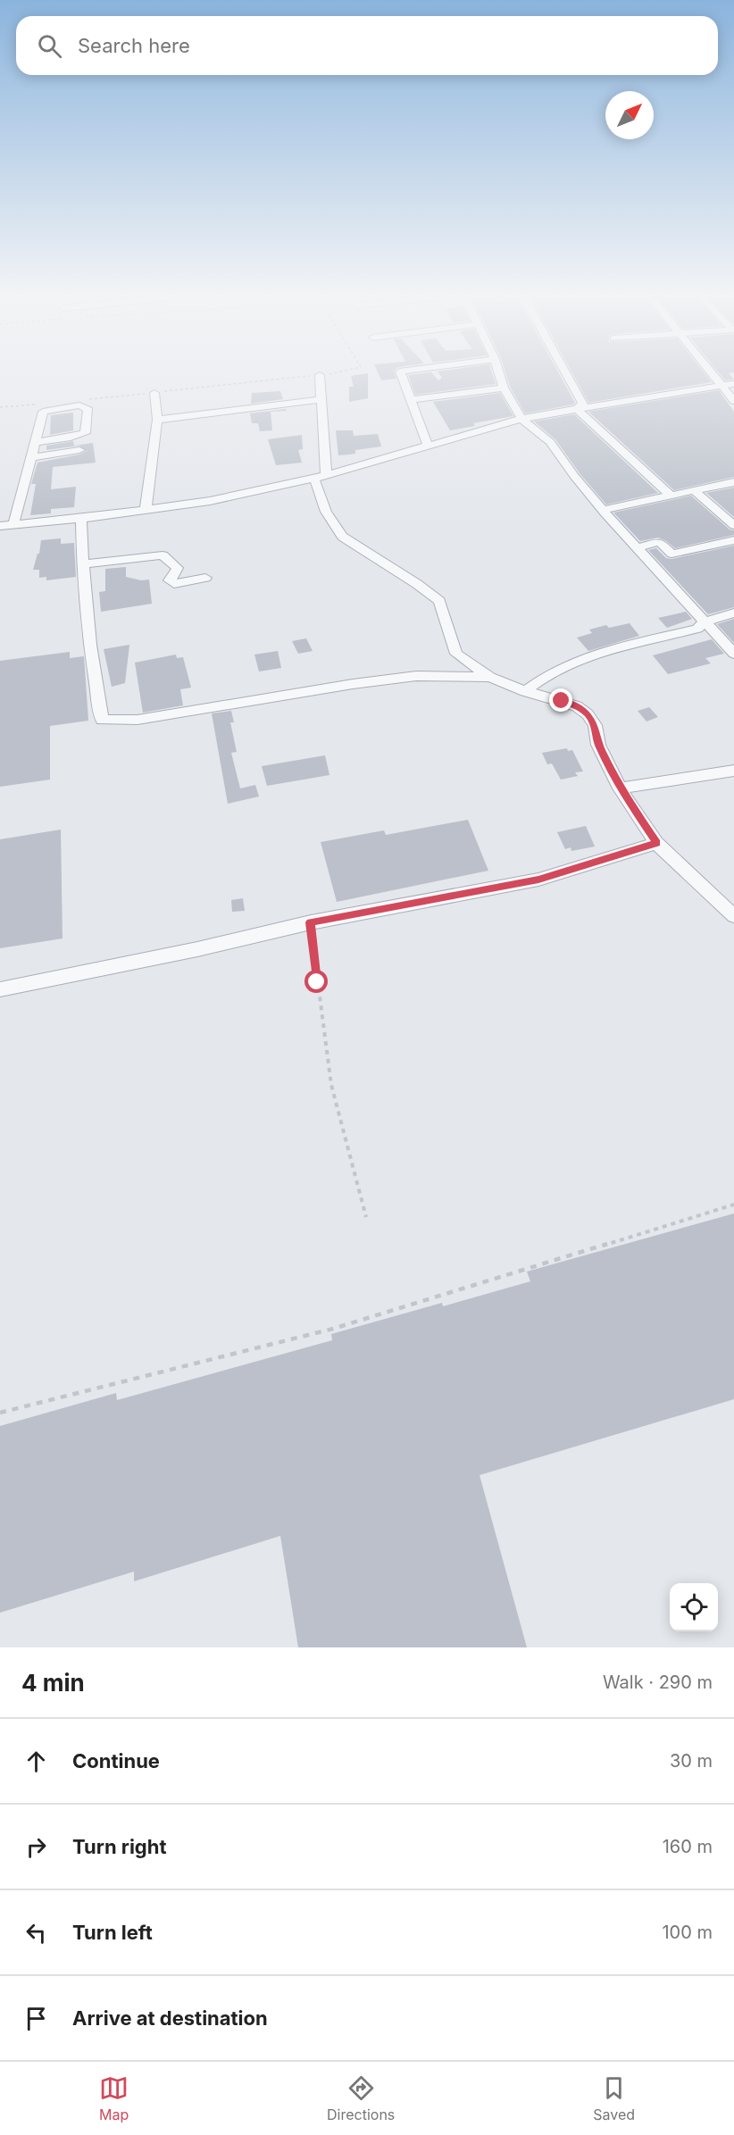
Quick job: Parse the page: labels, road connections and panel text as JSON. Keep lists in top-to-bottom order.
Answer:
{
  "north": "top right",
  "page": {
    "search": "Search here",
    "heading": ["4 min", "Walk · 290 m"],
    "list": [
      ["Continue", "30 m"],
      ["Turn right", "160 m"],
      ["Turn left", "100 m"],
      "Arrive at destination"
    ],
    "nav": ["Map", "Directions", "Saved"]
  }
}
